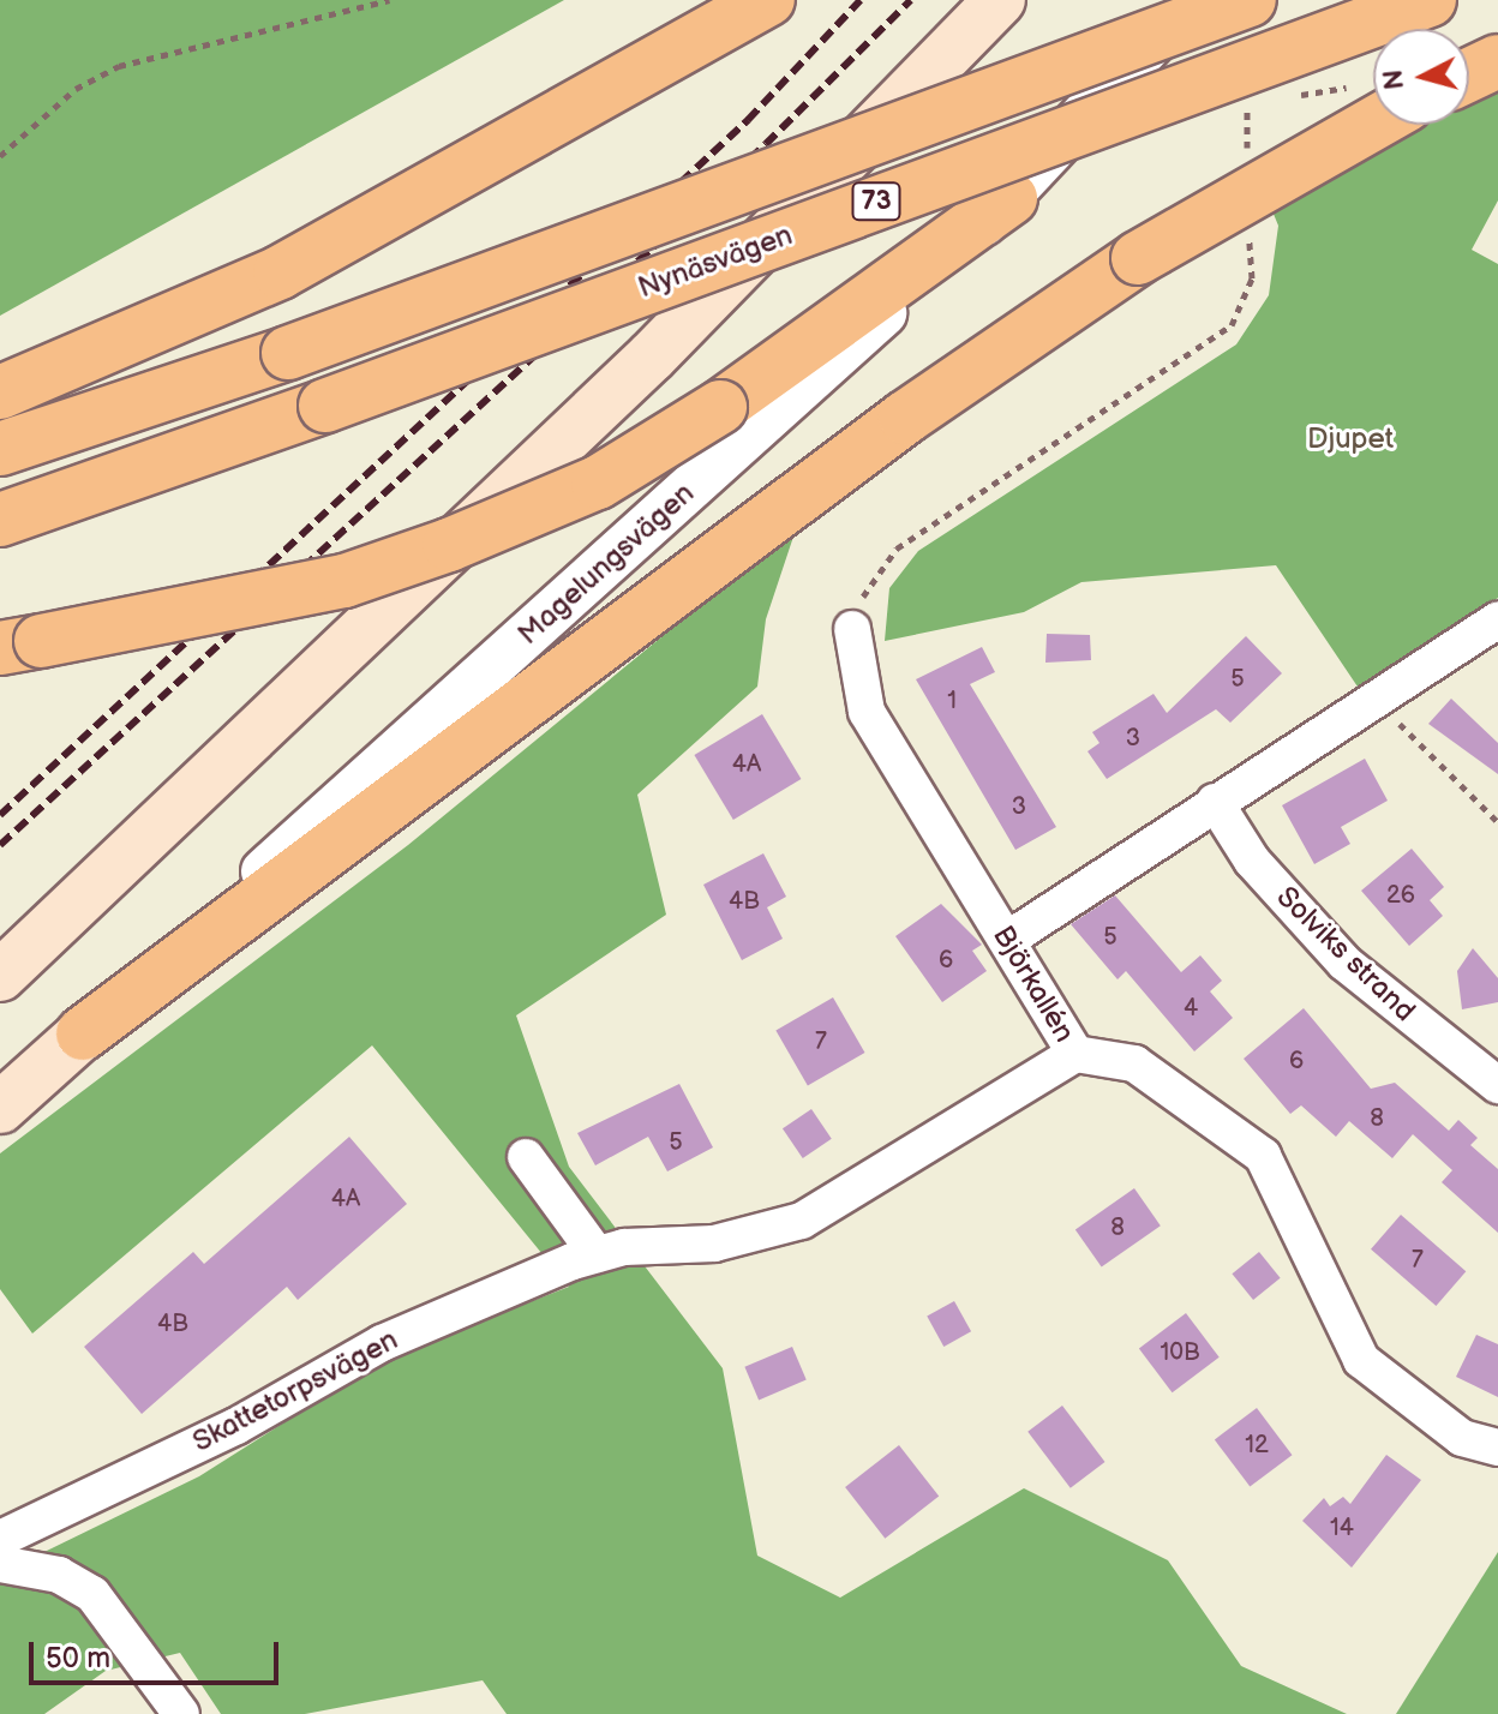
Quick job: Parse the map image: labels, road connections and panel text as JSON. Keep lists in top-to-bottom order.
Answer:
{
  "streets": {
    "highway": ["73", "Nynäsvägen"],
    "main road": ["Magelungsvägen"],
    "street": ["Solviks strand", "Björkallén", "Skattetorpsvägen"]
  },
  "crossings": [
    ["Björkallén", "Skattetorpsvägen"]
  ],
  "parks": ["Djupet"],
  "house_numbers": [
    "5",
    "1",
    "3",
    "4A",
    "3",
    "26",
    "4B",
    "5",
    "6",
    "4",
    "7",
    "6",
    "8",
    "5",
    "4A",
    "8",
    "7",
    "4B",
    "10B",
    "12",
    "14"
  ],
  "scale_bar": "50 m",
  "north": "left"
}
